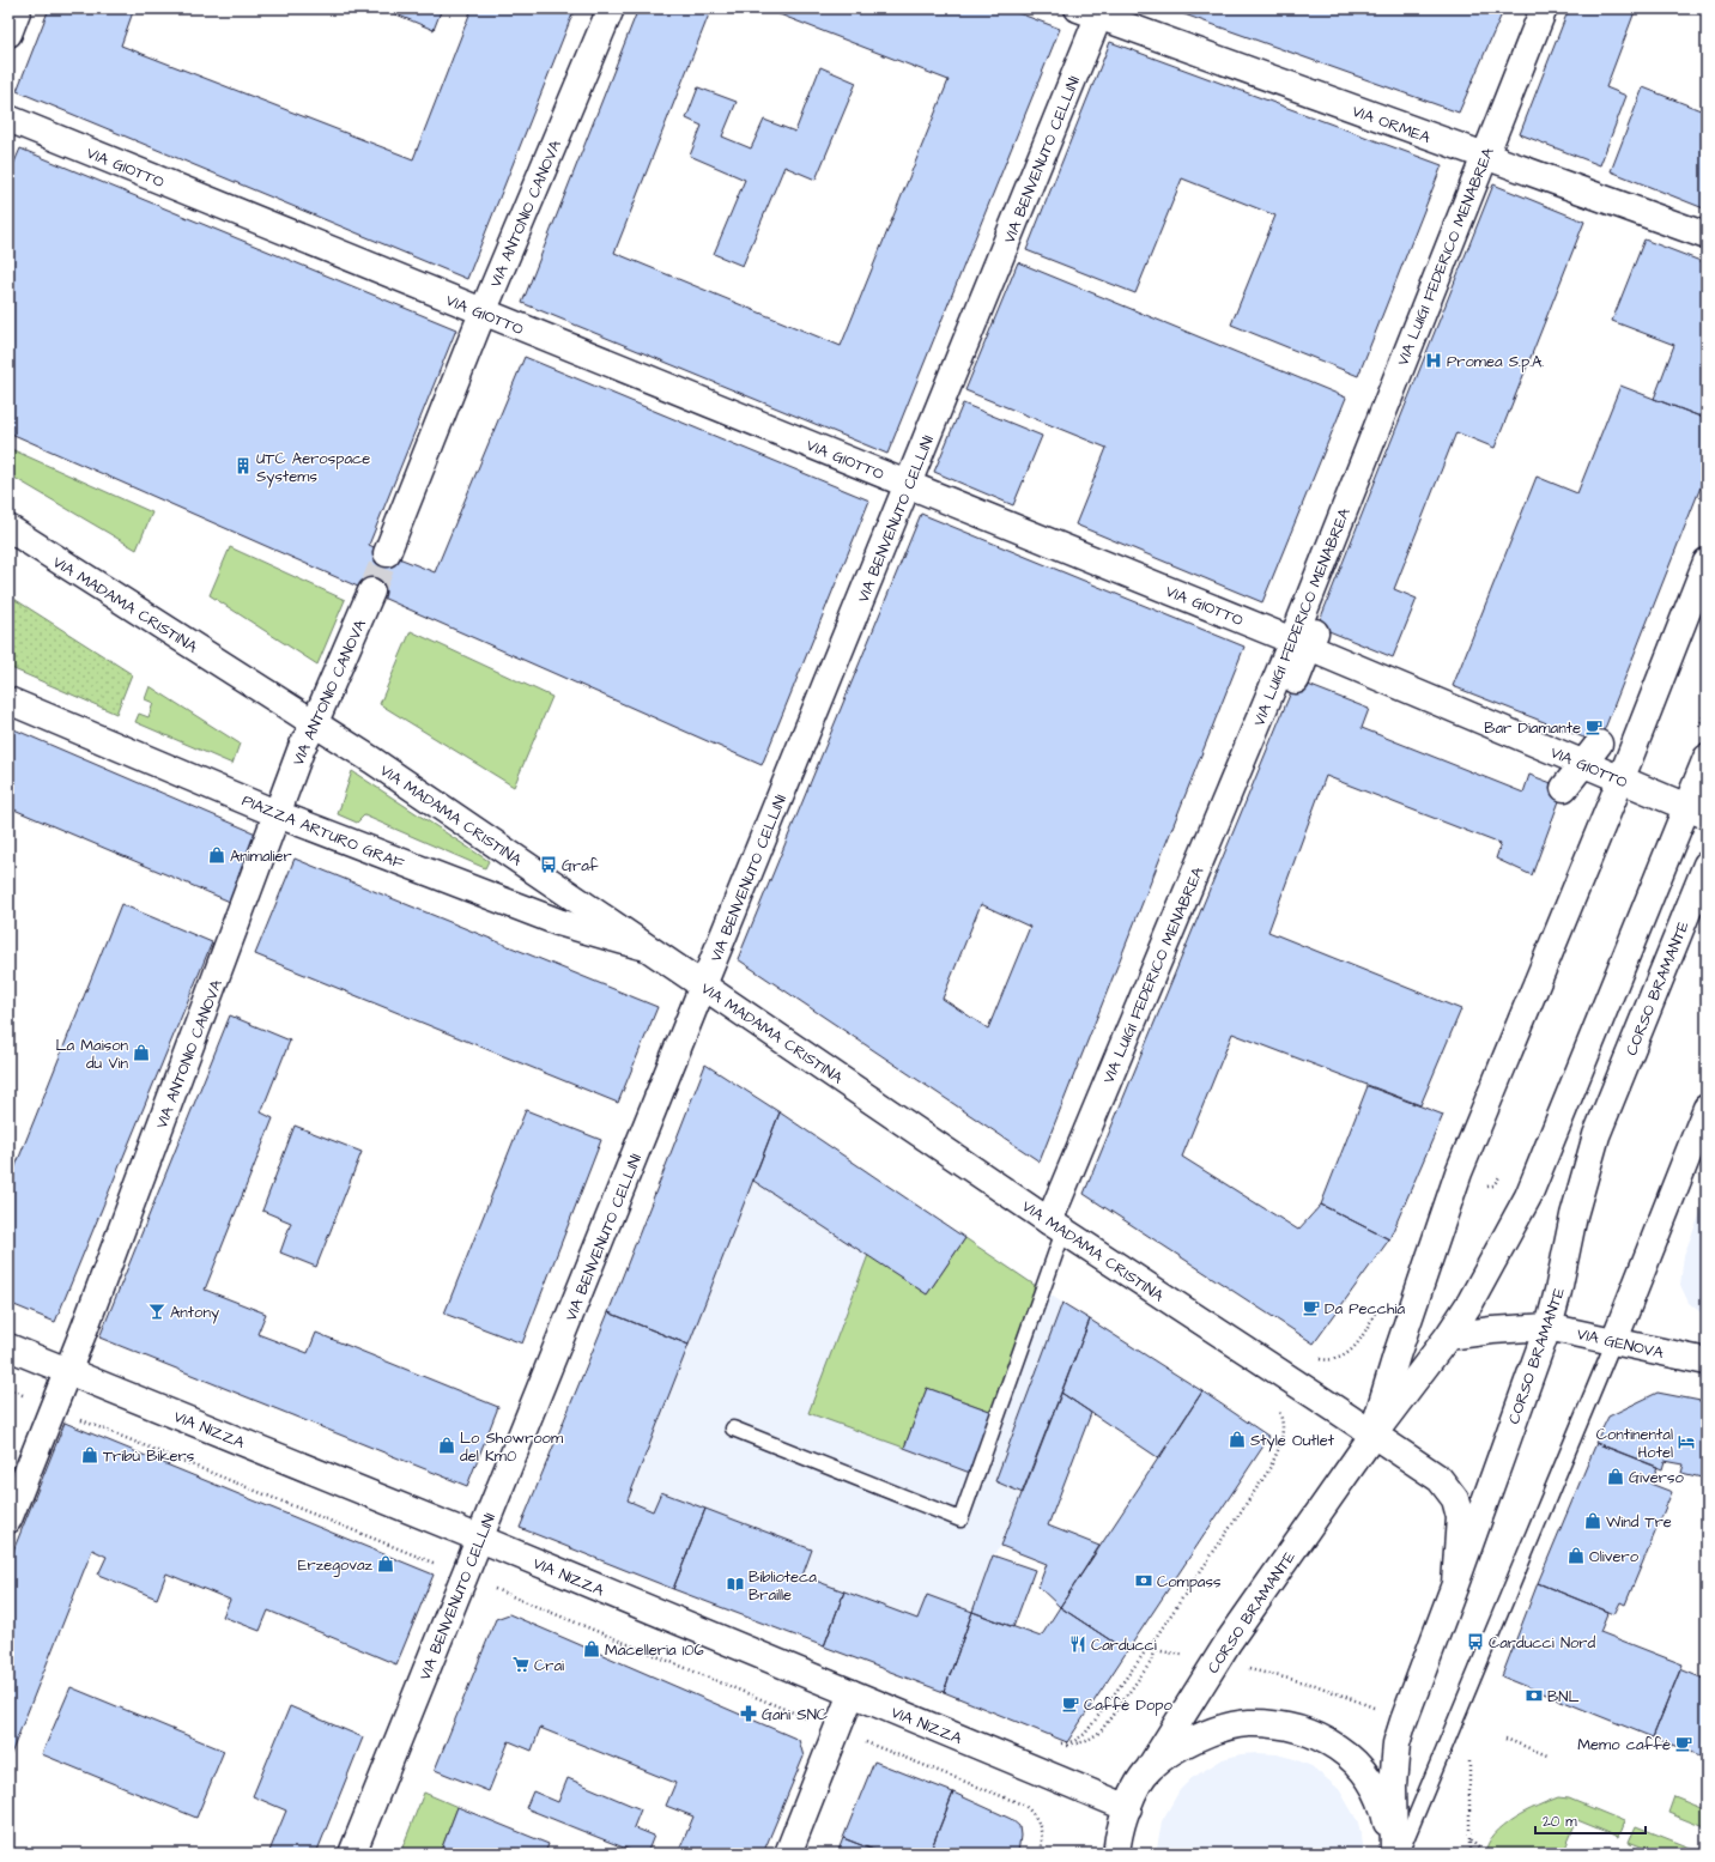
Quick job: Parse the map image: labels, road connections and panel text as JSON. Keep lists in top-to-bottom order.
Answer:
{
  "streets": {
    "street": [
      "VIA ORMEA",
      "VIA BENVENUTO CELLINI",
      "VIA GIOTTO",
      "VIA ANTONIO CANOVA",
      "VIA LUIGI FEDERICO MENABREA",
      "VIA MADAMA CRISTINA",
      "PIAZZA ARTURO GRAF",
      "CORSO BRAMANTE",
      "VIA GENOVA",
      "VIA NIZZA"
    ]
  },
  "crossings": [
    ["VIA ORMEA", "VIA BENVENUTO CELLINI"],
    ["VIA ORMEA", "VIA LUIGI FEDERICO MENABREA"],
    ["VIA BENVENUTO CELLINI", "VIA GIOTTO"],
    ["VIA BENVENUTO CELLINI", "VIA MADAMA CRISTINA"],
    ["VIA BENVENUTO CELLINI", "VIA NIZZA"],
    ["VIA GIOTTO", "VIA ANTONIO CANOVA"],
    ["VIA GIOTTO", "VIA LUIGI FEDERICO MENABREA"],
    ["VIA GIOTTO", "CORSO BRAMANTE"],
    ["VIA ANTONIO CANOVA", "VIA MADAMA CRISTINA"],
    ["VIA ANTONIO CANOVA", "PIAZZA ARTURO GRAF"],
    ["VIA ANTONIO CANOVA", "VIA NIZZA"],
    ["VIA LUIGI FEDERICO MENABREA", "VIA MADAMA CRISTINA"],
    ["VIA MADAMA CRISTINA", "PIAZZA ARTURO GRAF"],
    ["VIA MADAMA CRISTINA", "CORSO BRAMANTE"],
    ["CORSO BRAMANTE", "VIA GENOVA"],
    ["CORSO BRAMANTE", "VIA NIZZA"]
  ],
  "places": {
    "hospital": ["Promea S.p.A."],
    "building": ["UTC Aerospace Systems"],
    "cafe": [
      "Bar Diamante",
      "Da Pecchia",
      "Caffè Dopo",
      "Memo caffè"
    ],
    "shop": [
      "Animalier",
      "La Maison du Vin",
      "Style Outlet",
      "Lo Showroom del Km0",
      "Tribù Bikers",
      "Giverso",
      "Wind Tre",
      "Olivero",
      "Erzegovaz",
      "Macelleria 106"
    ],
    "bus stop": ["Graf", "Carducci Nord"],
    "bar": ["Antony"],
    "hotel": ["Continental Hotel"],
    "bank": ["Compass", "BNL"],
    "library": ["Biblioteca Braille"],
    "restaurant": ["Carducci"],
    "supermarket": ["Crai"],
    "pharmacy": ["Gani SNC"]
  },
  "scale_bar": "20 m"
}
